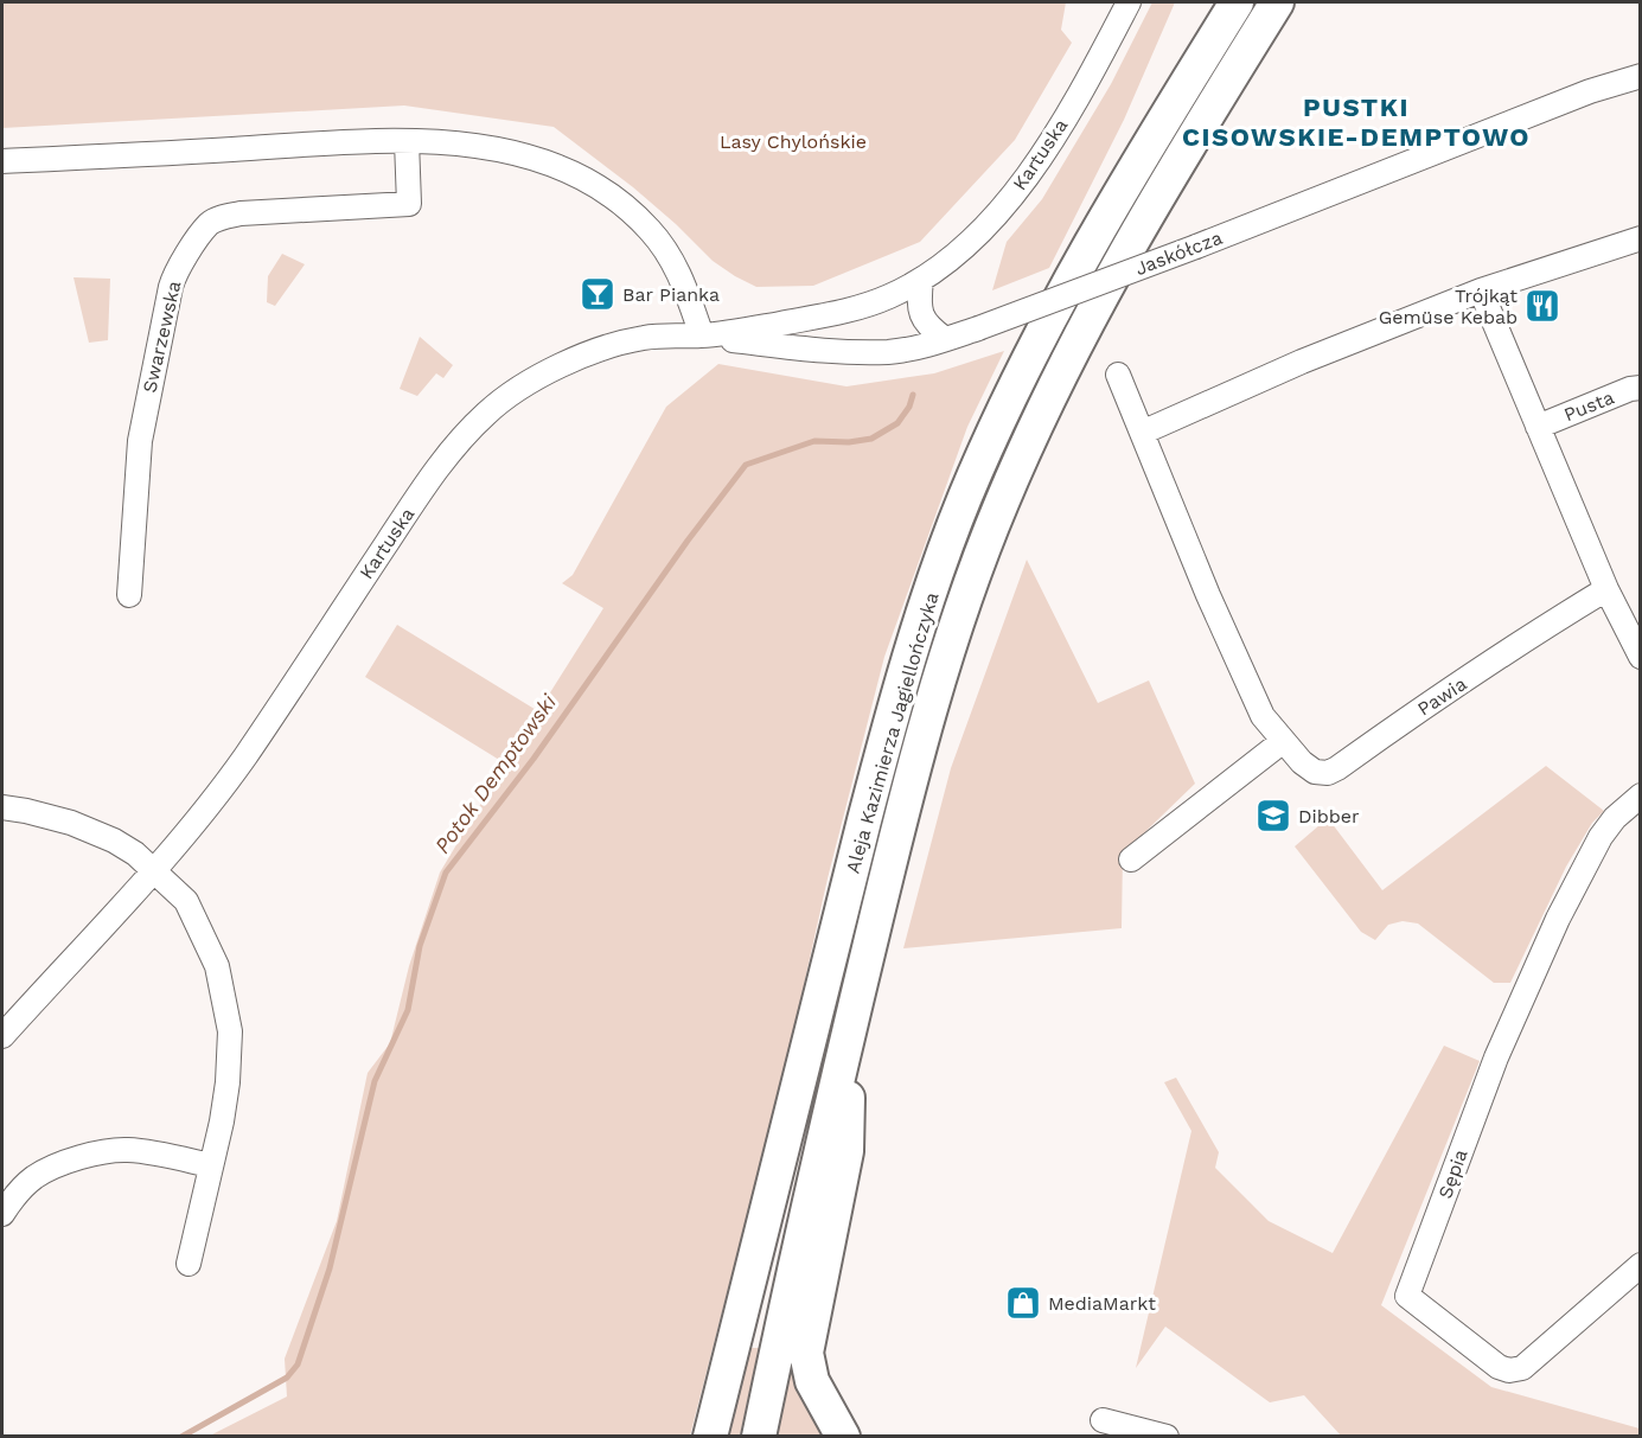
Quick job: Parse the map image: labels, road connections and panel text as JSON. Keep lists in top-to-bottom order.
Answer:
{
  "streets": {
    "highway": ["Aleja Kazimierza Jagiellończyka"],
    "street": [
      "Kartuska",
      "Jaskółcza",
      "Swarzewska",
      "Pusta",
      "Pawia",
      "Sępia"
    ]
  },
  "crossings": [
    ["Kartuska", "Jaskółcza"]
  ],
  "districts": ["PUSTKI CISOWSKIE-DEMPTOWO"],
  "water": ["Potok Demptowski"],
  "parks": ["Lasy Chylońskie"],
  "places": {
    "bar": ["Bar Pianka"],
    "restaurant": ["Trójkąt Gemüse Kebab"],
    "school or university": ["Dibber"],
    "shop": ["MediaMarkt"]
  }
}
